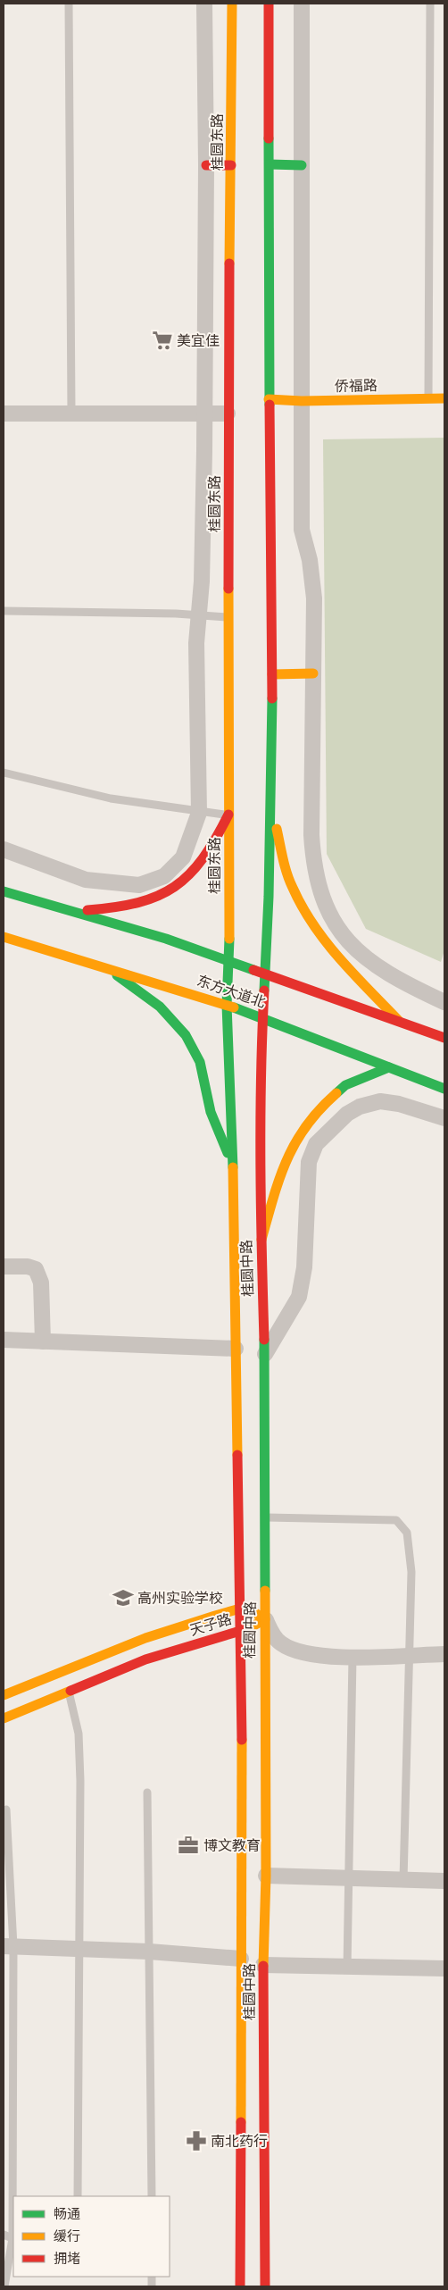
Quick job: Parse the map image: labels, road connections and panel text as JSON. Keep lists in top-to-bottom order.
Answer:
{
  "streets": {
    "main road": [
      "桂圆东路",
      "侨福路",
      "东方大道北",
      "桂圆中路",
      "天子路"
    ]
  },
  "crossings": [
    ["桂圆东路", "东方大道北"],
    ["桂圆东路", "桂圆中路"],
    ["东方大道北", "桂圆中路"],
    ["桂圆中路", "天子路"]
  ],
  "places": {
    "supermarket": ["美宜佳"],
    "school or university": ["高州实验学校"],
    "office": ["博文教育"],
    "pharmacy": ["南北药行"]
  },
  "legend": ["畅通", "缓行", "拥堵"]
}
